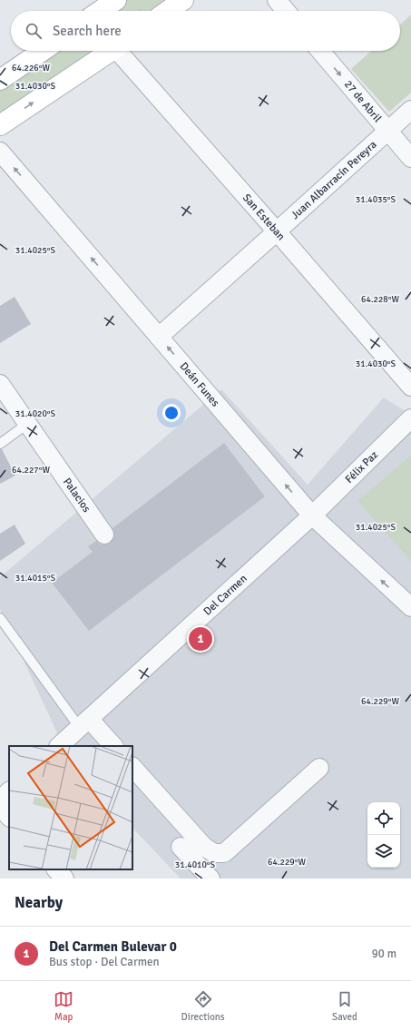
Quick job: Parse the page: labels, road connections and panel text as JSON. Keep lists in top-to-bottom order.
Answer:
{
  "streets": {
    "street": [
      "27 de Abril",
      "Juan Albarracín Pereyra",
      "San Esteban",
      "Deán Funes",
      "Félix Paz",
      "Palacios",
      "Del Carmen"
    ]
  },
  "crossings": [
    ["27 de Abril", "Juan Albarracín Pereyra"],
    ["Juan Albarracín Pereyra", "San Esteban"],
    ["Juan Albarracín Pereyra", "Deán Funes"],
    ["Deán Funes", "Félix Paz"],
    ["Deán Funes", "Del Carmen"],
    ["Félix Paz", "Del Carmen"]
  ],
  "one_way": ["27 de Abril", "Deán Funes"],
  "page": {
    "search": "Search here",
    "pins": "1",
    "heading": "Nearby",
    "list": [
      {
        "mark": "1",
        "name": "Del Carmen Bulevar 0",
        "note": "Bus stop · Del Carmen",
        "value": "90 m"
      }
    ],
    "nav": ["Map", "Directions", "Saved"]
  },
  "coordinates": [
    "64.226°W",
    "31.4030°S",
    "31.4035°S",
    "31.4025°S",
    "64.228°W",
    "31.4020°S",
    "64.227°W",
    "31.4015°S",
    "64.229°W",
    "31.4010°S"
  ]
}
